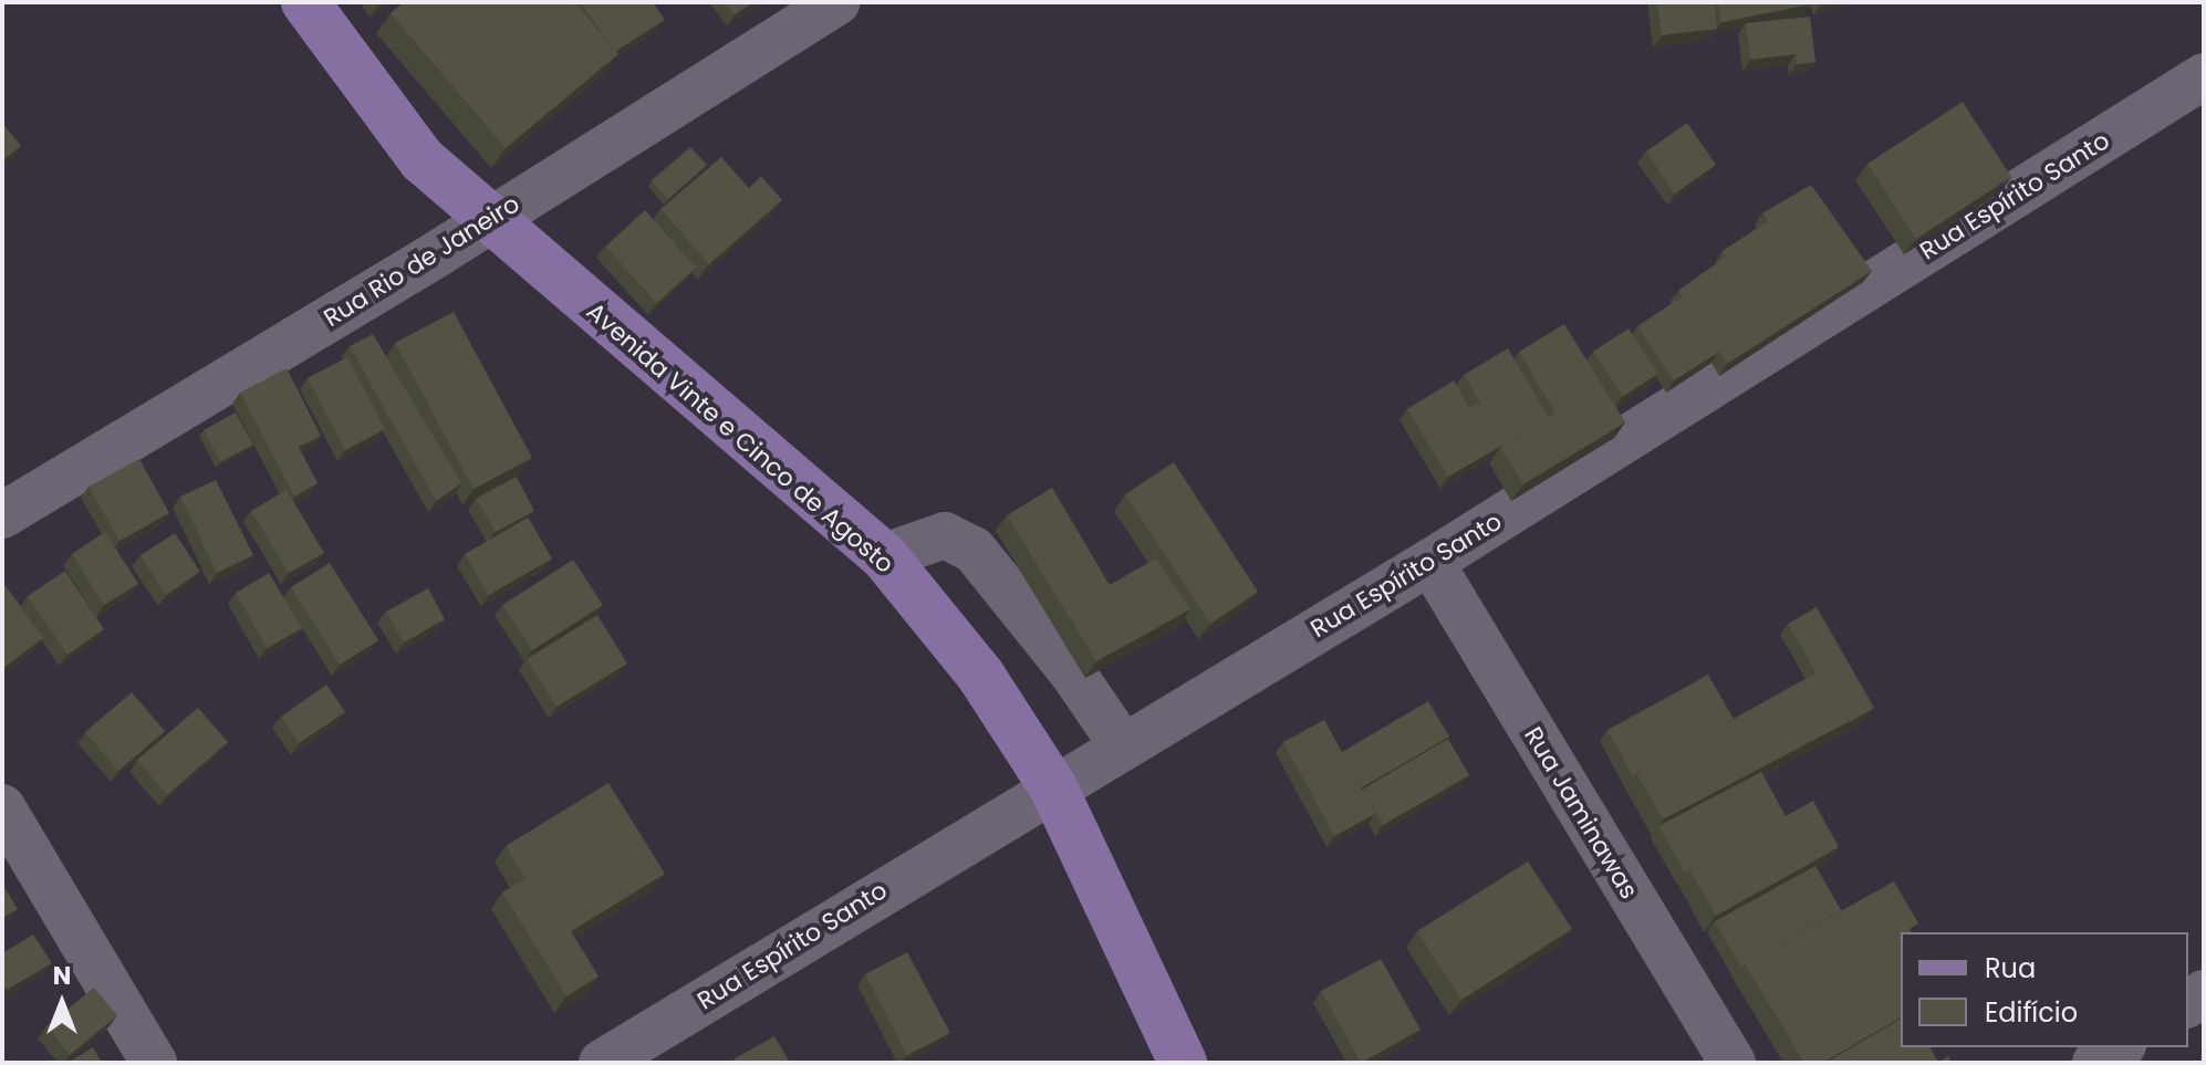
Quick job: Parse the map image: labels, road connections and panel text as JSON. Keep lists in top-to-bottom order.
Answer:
{
  "streets": {
    "main road": ["Avenida Vinte e Cinco de Agosto"],
    "street": ["Rua Espírito Santo", "Rua Rio de Janeiro", "Rua Jaminawas"]
  },
  "crossings": [
    ["Rua Espírito Santo", "Avenida Vinte e Cinco de Agosto"],
    ["Rua Espírito Santo", "Rua Jaminawas"],
    ["Rua Rio de Janeiro", "Avenida Vinte e Cinco de Agosto"]
  ],
  "legend": ["Rua", "Edifício"],
  "north": "top"
}
